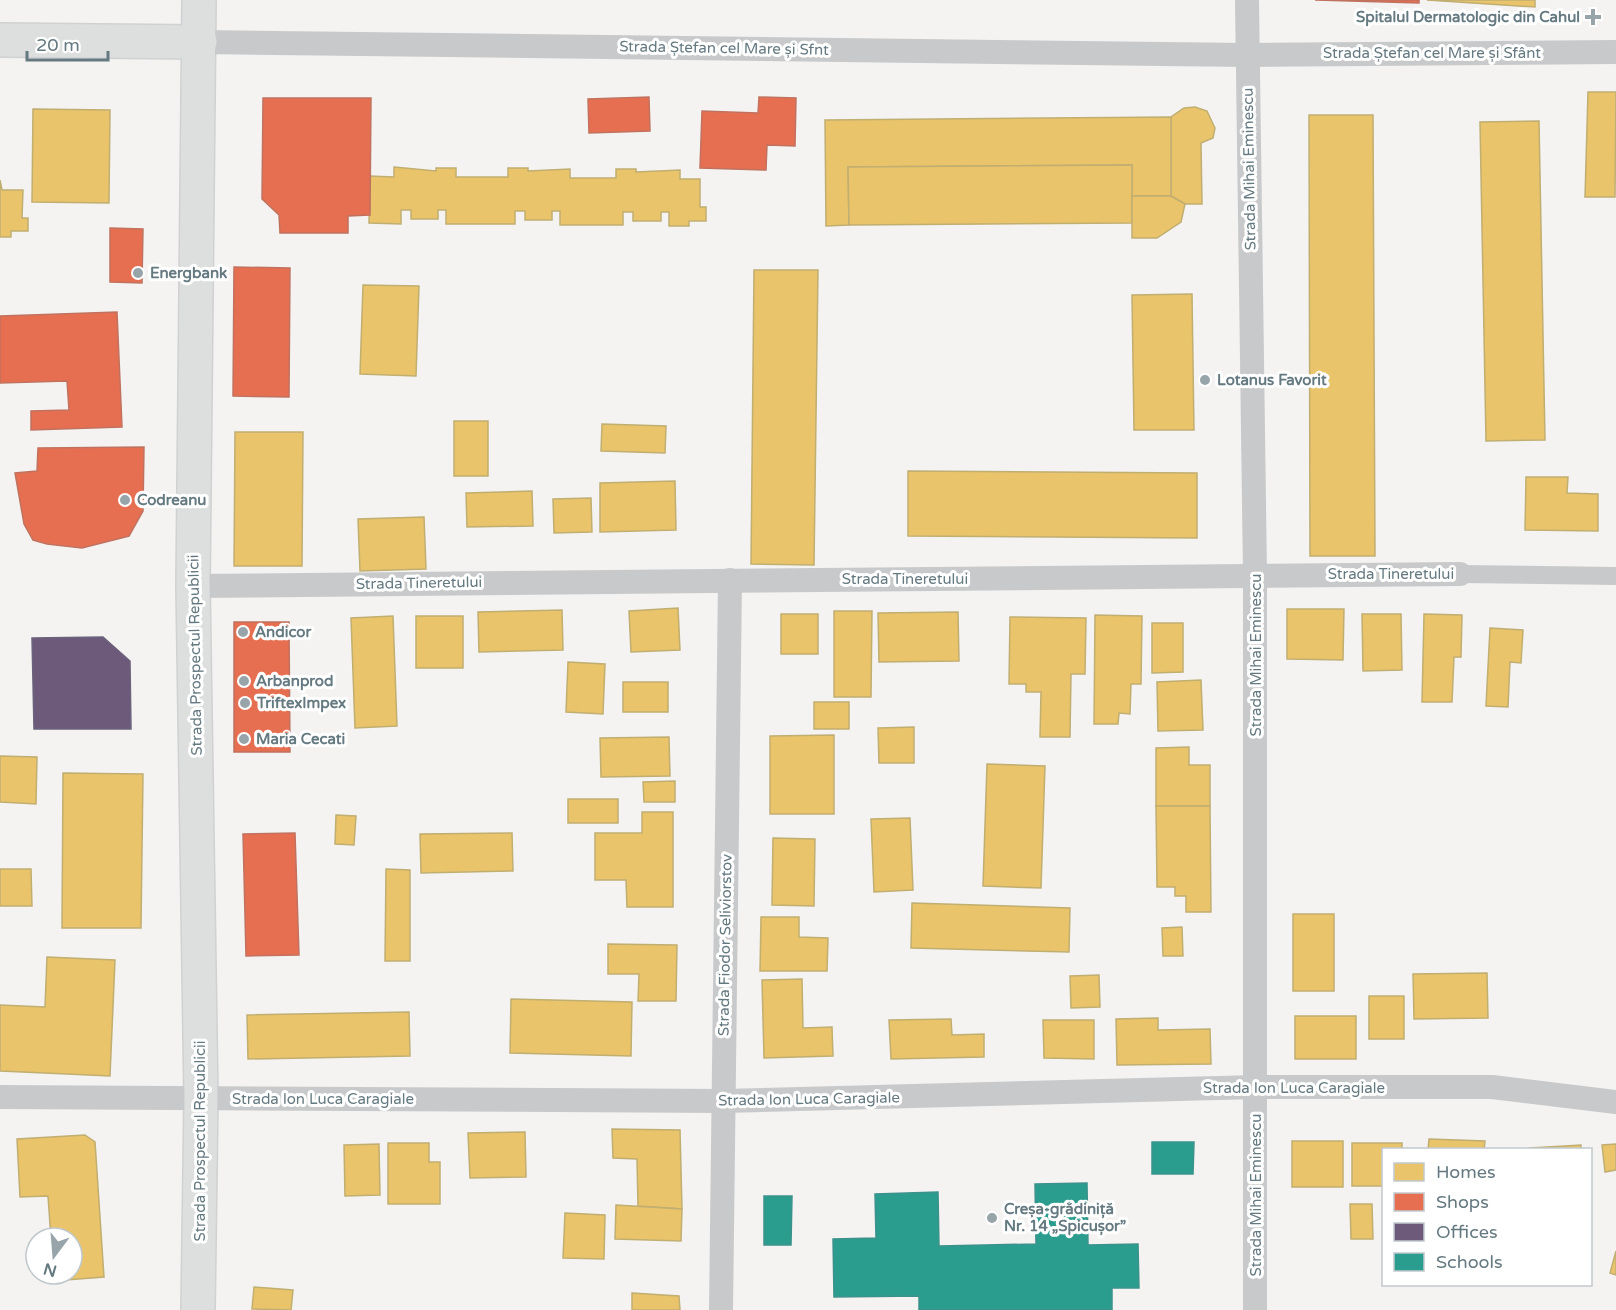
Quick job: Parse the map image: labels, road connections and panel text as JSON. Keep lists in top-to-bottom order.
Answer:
{
  "streets": {
    "main road": ["Strada Prospectul Republicii"],
    "street": [
      "Strada Ștefan cel Mare și Sfnt",
      "Strada Ștefan cel Mare și Sfânt",
      "Strada Mihai Eminescu",
      "Strada Tineretului",
      "Strada Fiodor Seliviorstov",
      "Strada Ion Luca Caragiale"
    ]
  },
  "crossings": [
    ["Strada Ștefan cel Mare și Sfnt", "Strada Ștefan cel Mare și Sfânt"],
    ["Strada Ștefan cel Mare și Sfnt", "Strada Mihai Eminescu"],
    ["Strada Ștefan cel Mare și Sfnt", "Strada Prospectul Republicii"],
    ["Strada Ștefan cel Mare și Sfânt", "Strada Mihai Eminescu"],
    ["Strada Mihai Eminescu", "Strada Tineretului"],
    ["Strada Mihai Eminescu", "Strada Ion Luca Caragiale"],
    ["Strada Tineretului", "Strada Prospectul Republicii"],
    ["Strada Tineretului", "Strada Fiodor Seliviorstov"],
    ["Strada Prospectul Republicii", "Strada Ion Luca Caragiale"],
    ["Strada Fiodor Seliviorstov", "Strada Ion Luca Caragiale"]
  ],
  "places": {
    "health": ["Spitalul Dermatologic din Cahul"],
    "other": [
      "Energbank",
      "Lotanus Favorit",
      "Codreanu",
      "Andicor",
      "Arbanprod",
      "TriftexImpex",
      "Maria Cecati",
      "Creșa-grădiniță Nr. 14 „Spicușor”"
    ]
  },
  "legend": [
    "Homes",
    "Shops",
    "Offices",
    "Schools"
  ],
  "scale_bar": "20 m",
  "north": "bottom"
}
